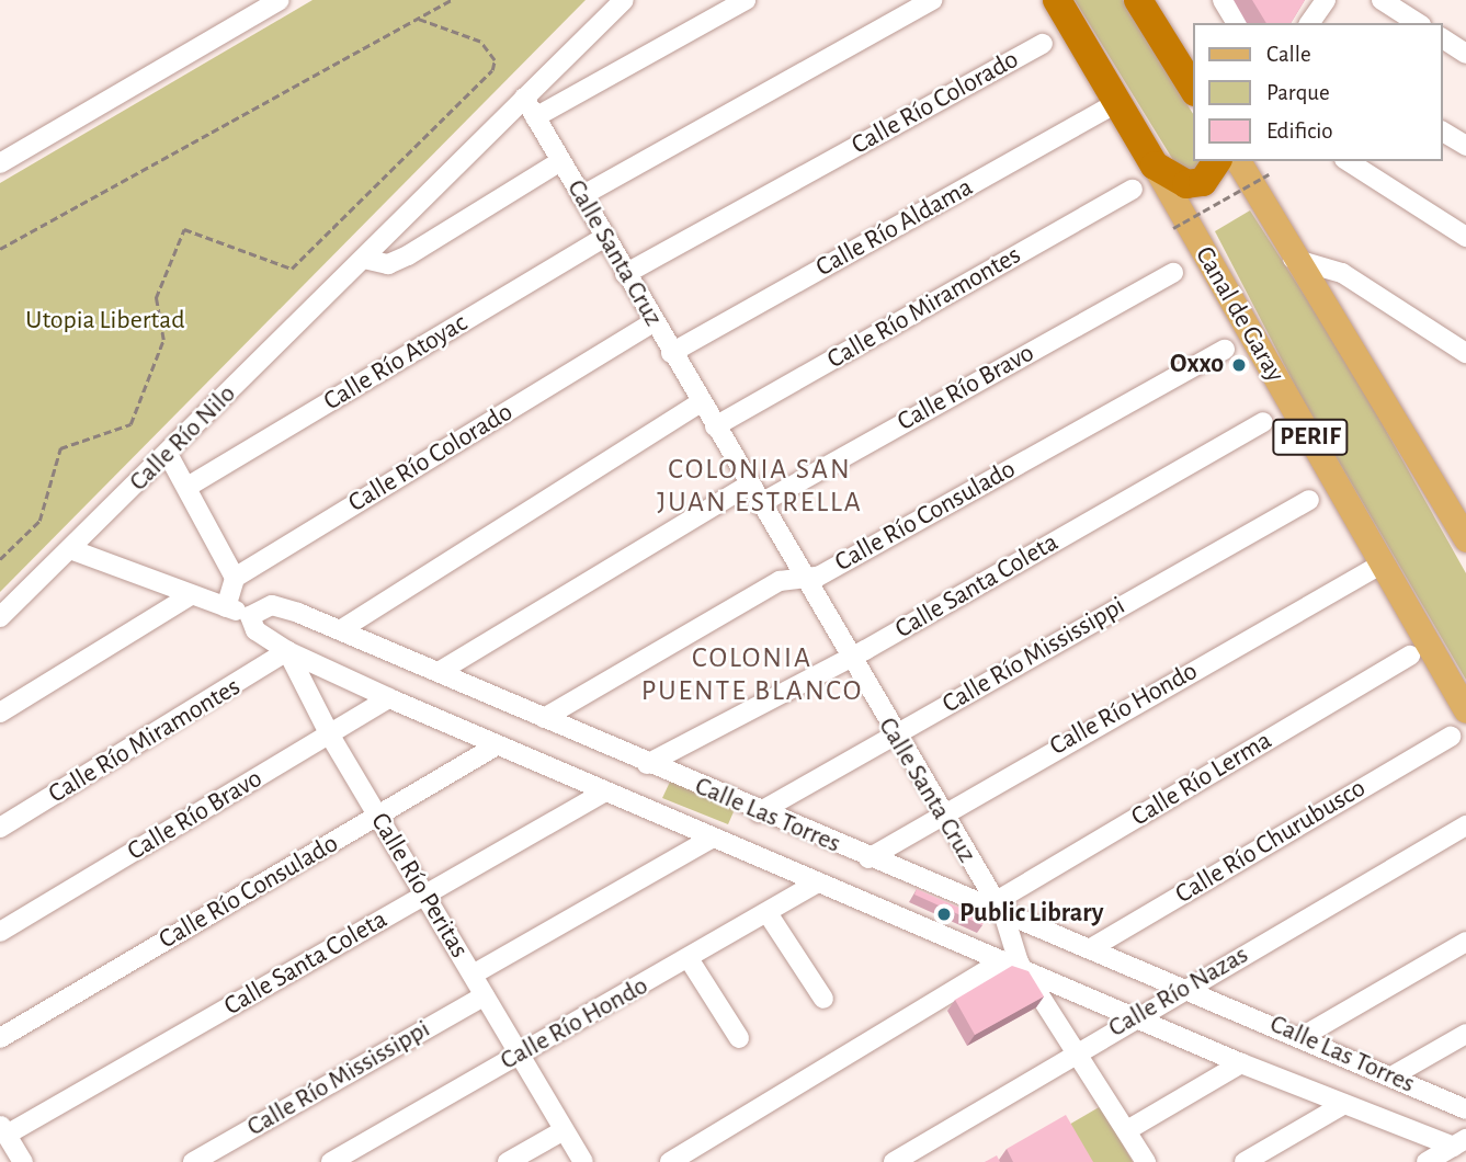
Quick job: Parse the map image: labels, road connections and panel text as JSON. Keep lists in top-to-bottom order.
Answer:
{
  "streets": {
    "highway": ["Canal de Garay", "PERIF"],
    "street": [
      "Calle Río Colorado",
      "Calle Río Aldama",
      "Calle Santa Cruz",
      "Calle Río Miramontes",
      "Calle Río Atoyac",
      "Calle Río Bravo",
      "Calle Río Nilo",
      "Calle Río Consulado",
      "Calle Santa Coleta",
      "Calle Río Mississippi",
      "Calle Río Hondo",
      "Calle Río Lerma",
      "Calle Las Torres",
      "Calle Río Churubusco",
      "Calle Río Peritas",
      "Calle Río Nazas"
    ]
  },
  "crossings": [
    ["Calle Río Colorado", "Calle Santa Cruz"],
    ["Calle Río Aldama", "Calle Santa Cruz"],
    ["Calle Río Aldama", "Canal de Garay"],
    ["Calle Santa Cruz", "Calle Río Miramontes"],
    ["Calle Santa Cruz", "Calle Río Atoyac"],
    ["Calle Santa Cruz", "Calle Río Bravo"],
    ["Calle Santa Cruz", "Calle Río Nilo"],
    ["Calle Santa Cruz", "Calle Río Consulado"],
    ["Calle Santa Cruz", "Calle Santa Coleta"],
    ["Calle Santa Cruz", "Calle Río Mississippi"],
    ["Calle Santa Cruz", "Calle Río Hondo"],
    ["Calle Santa Cruz", "Calle Río Lerma"],
    ["Calle Santa Cruz", "Calle Las Torres"],
    ["Calle Santa Cruz", "Calle Río Nazas"],
    ["Calle Río Miramontes", "Calle Las Torres"],
    ["Calle Río Miramontes", "Calle Río Peritas"],
    ["Canal de Garay", "Calle Río Hondo"],
    ["Calle Río Bravo", "Calle Las Torres"],
    ["Calle Río Bravo", "Calle Río Peritas"],
    ["Calle Río Nilo", "Calle Las Torres"],
    ["Calle Río Consulado", "Calle Las Torres"],
    ["Calle Río Consulado", "Calle Río Peritas"],
    ["Calle Santa Coleta", "Calle Las Torres"],
    ["Calle Santa Coleta", "Calle Río Peritas"],
    ["Calle Río Mississippi", "Calle Las Torres"],
    ["Calle Río Mississippi", "Calle Río Peritas"],
    ["Calle Río Hondo", "Calle Las Torres"],
    ["Calle Río Hondo", "Calle Río Peritas"],
    ["Calle Río Lerma", "Calle Las Torres"],
    ["Calle Las Torres", "Calle Río Churubusco"],
    ["Calle Las Torres", "Calle Río Peritas"],
    ["Calle Las Torres", "Calle Río Nazas"]
  ],
  "districts": ["COLONIA SAN JUAN ESTRELLA", "COLONIA PUENTE BLANCO"],
  "parks": ["Utopia Libertad"],
  "places": ["Oxxo", "Public Library"],
  "legend": ["Calle", "Parque", "Edificio"]
}
